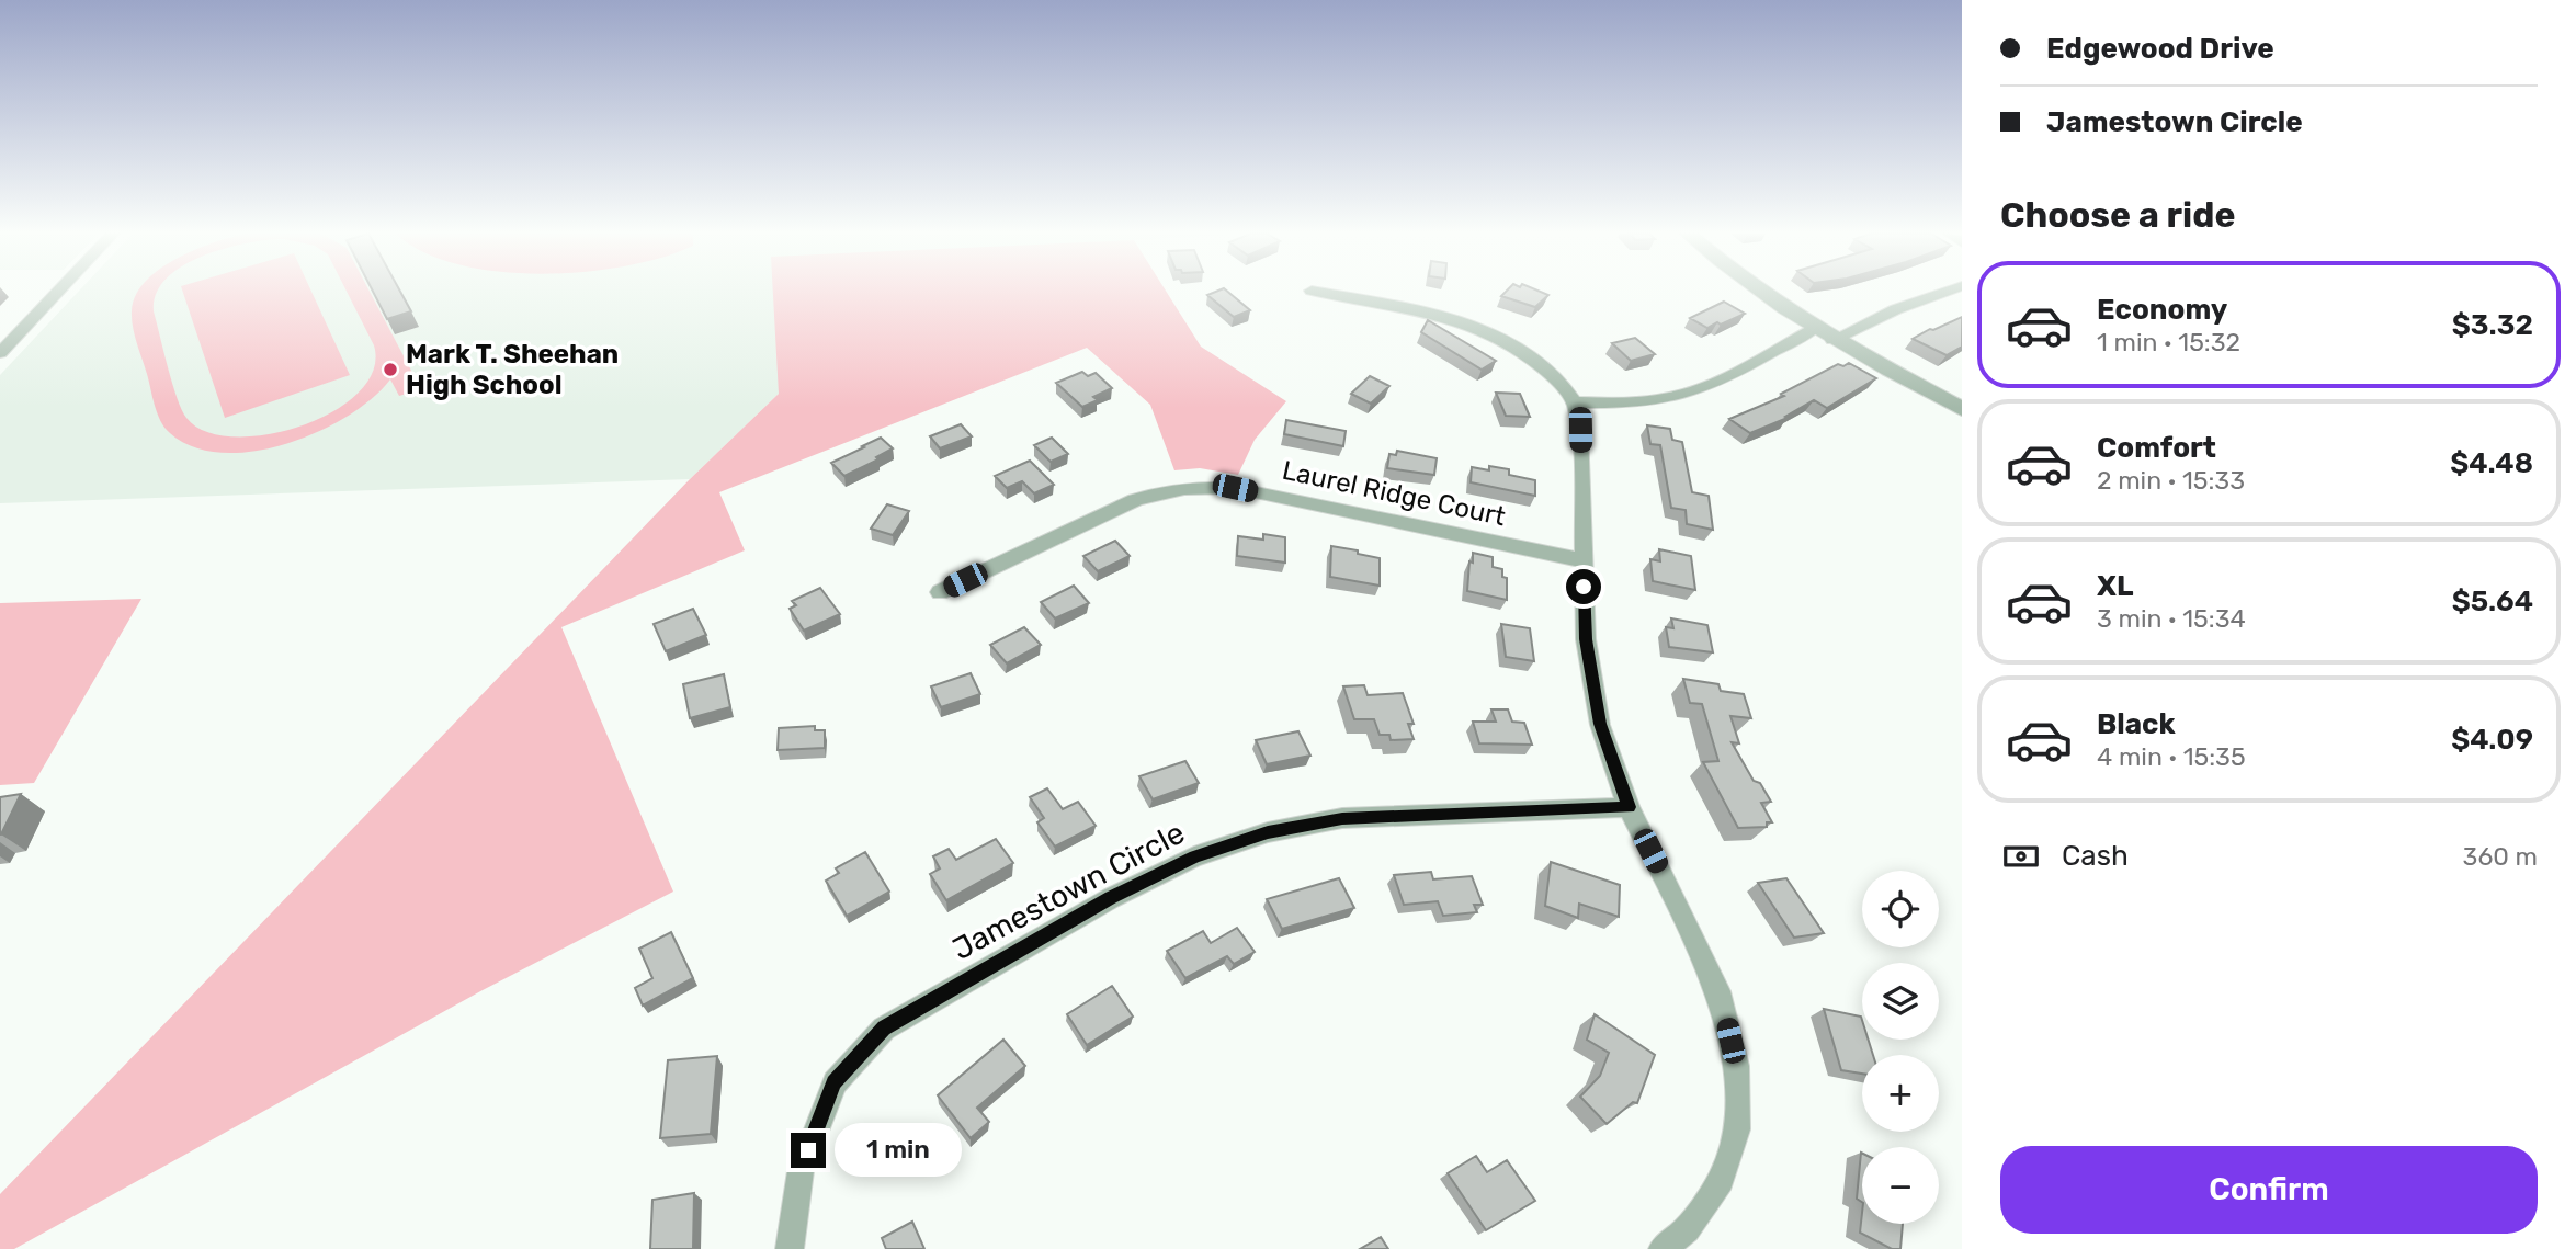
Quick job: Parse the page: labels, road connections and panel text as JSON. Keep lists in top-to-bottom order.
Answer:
{
  "streets": {
    "street": ["Laurel Ridge Court", "Jamestown Circle"]
  },
  "places": ["Mark T. Sheehan High School"],
  "page": {
    "banner": ["Edgewood Drive", "Jamestown Circle"],
    "heading": "Choose a ride",
    "list": [
      {
        "name": "Economy",
        "note": "1 min · 15:32",
        "value": "$3.32"
      },
      {
        "name": "Comfort",
        "note": "2 min · 15:33",
        "value": "$4.48"
      },
      {
        "name": "XL",
        "note": "3 min · 15:34",
        "value": "$5.64"
      },
      {
        "name": "Black",
        "note": "4 min · 15:35",
        "value": "$4.09"
      }
    ],
    "pay": ["Cash", "360 m"],
    "map_buttons": ["+", "−"],
    "bubble": "1 min",
    "buttons": "Confirm"
  }
}
